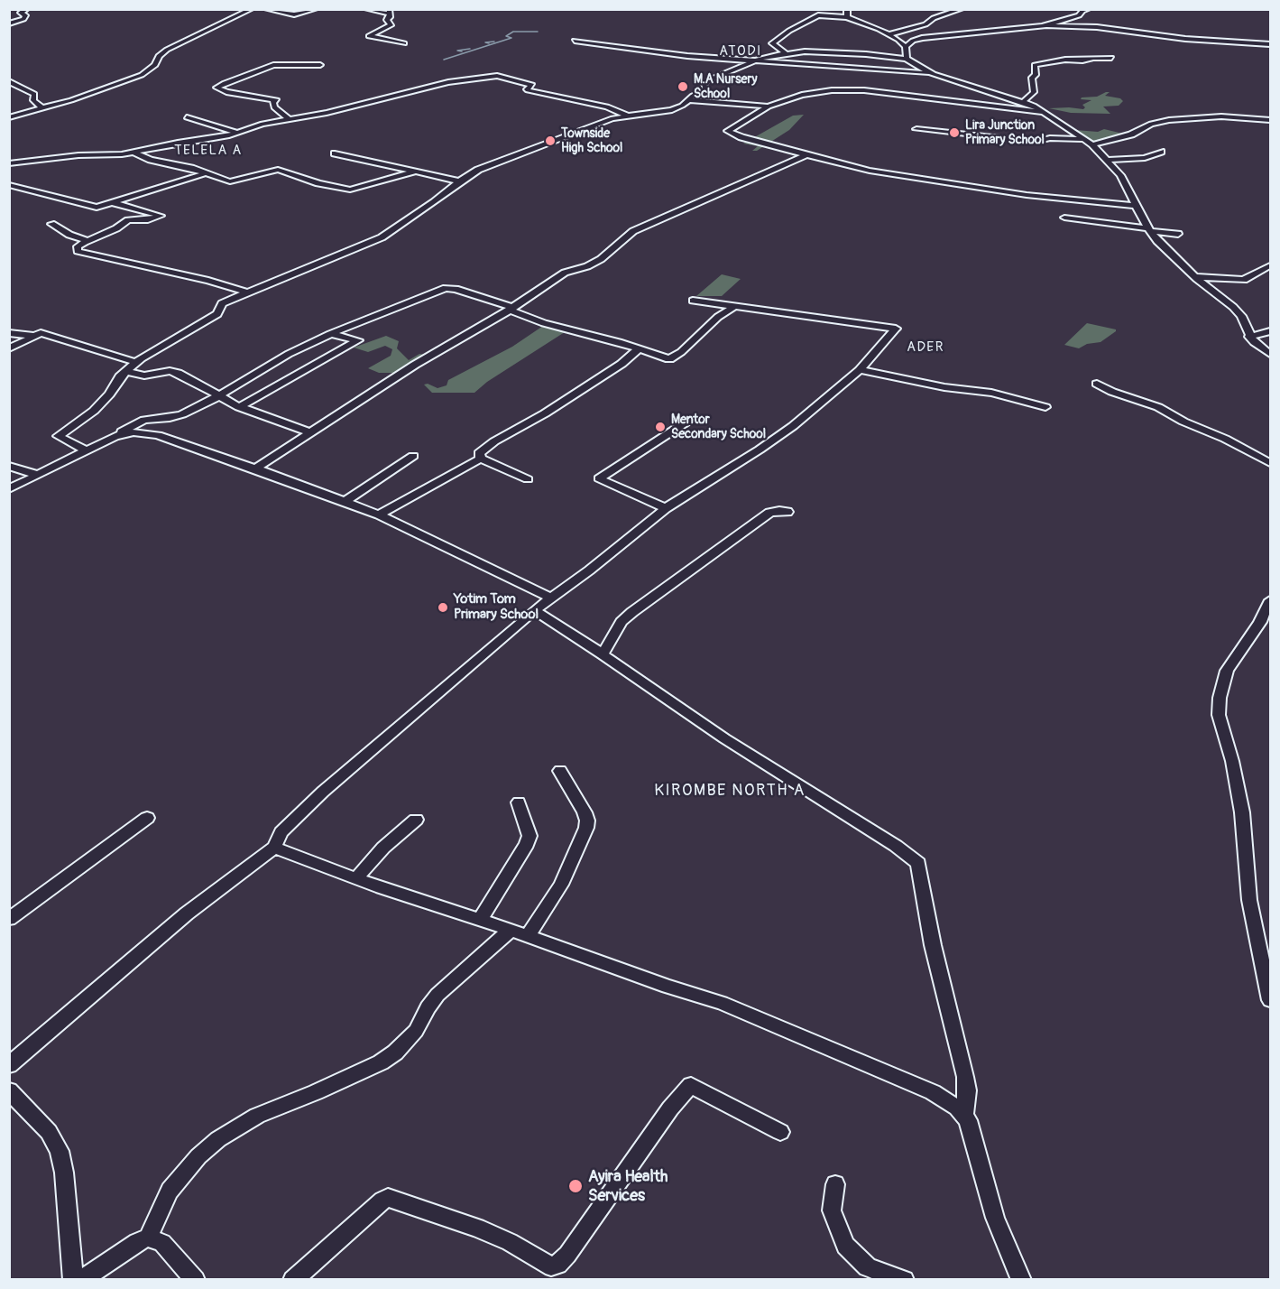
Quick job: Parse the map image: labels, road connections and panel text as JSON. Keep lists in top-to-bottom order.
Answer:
{
  "districts": [
    "ATODI",
    "TELELA A",
    "ADER",
    "KIROMBE NORTH A"
  ],
  "places": [
    "M.A Nursery School",
    "Lira Junction Primary School",
    "Townside High School",
    "Mentor Secondary School",
    "Yotim Tom Primary School",
    "Ayira Health Services"
  ]
}
